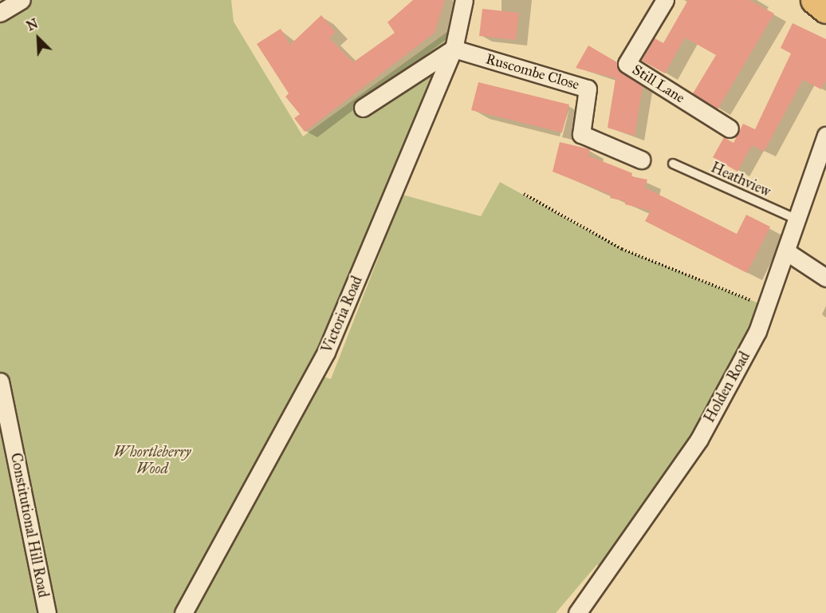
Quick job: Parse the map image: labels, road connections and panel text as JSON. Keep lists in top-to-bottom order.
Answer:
{
  "streets": {
    "street": [
      "Ruscombe Close",
      "Still Lane",
      "Victoria Road",
      "Holden Road",
      "Constitutional Hill Road"
    ],
    "lane": ["Heathview"]
  },
  "crossings": [
    ["Ruscombe Close", "Victoria Road"],
    ["Heathview", "Holden Road"]
  ],
  "parks": ["Whortleberry Wood"],
  "north": "top left"
}
